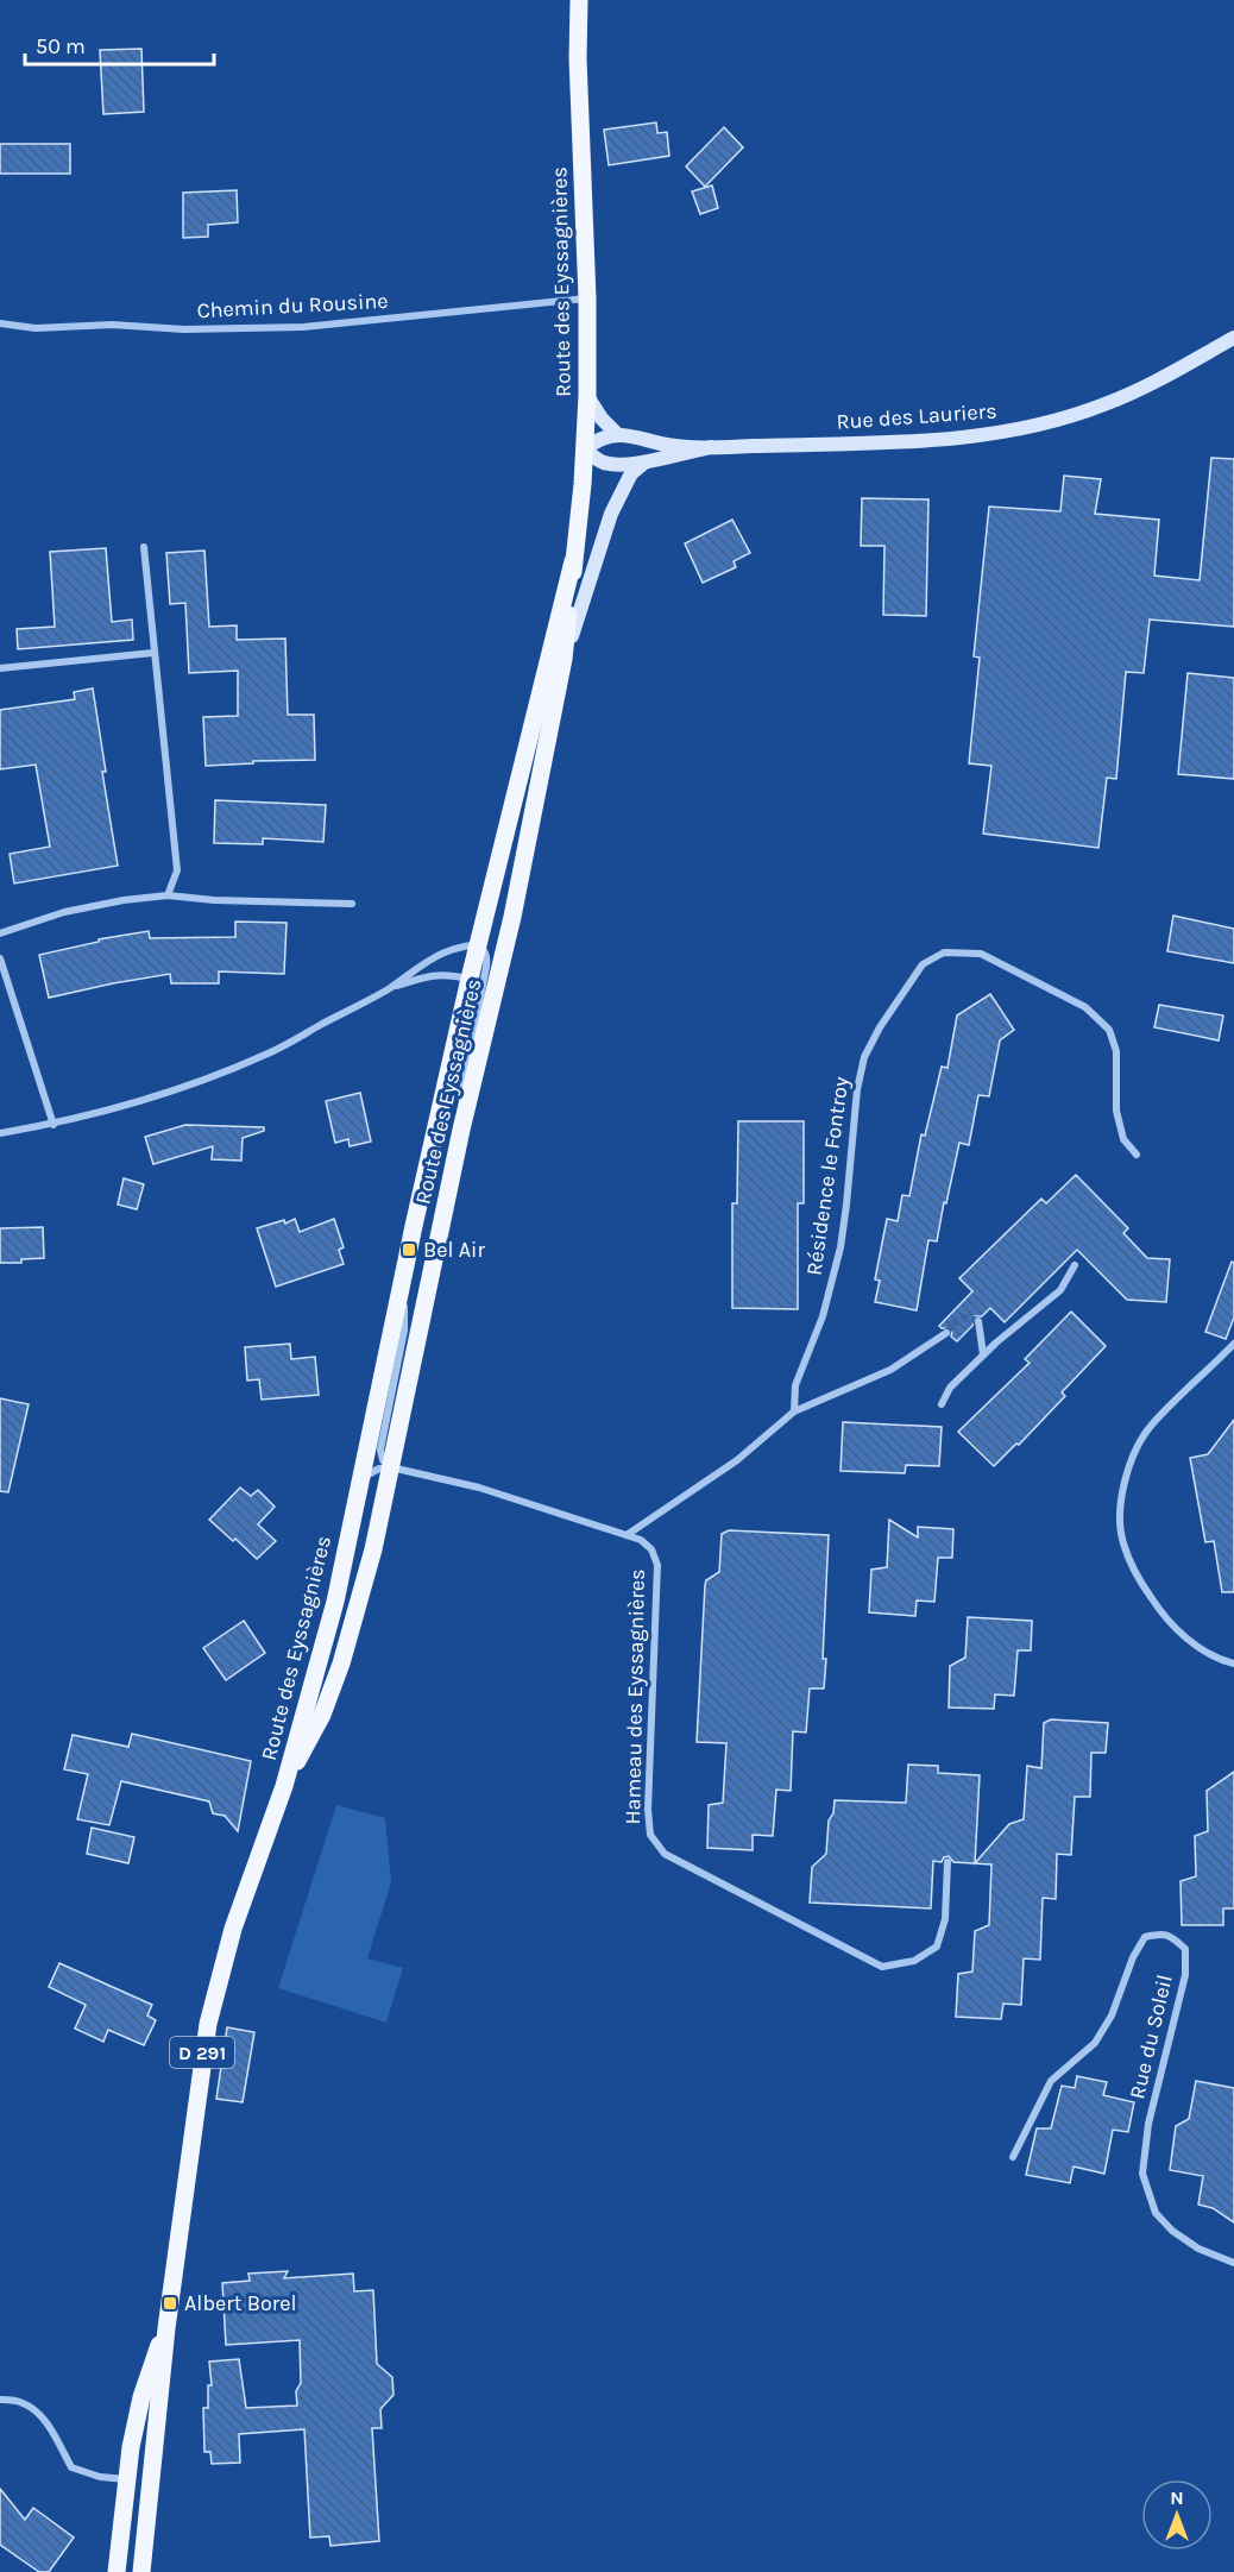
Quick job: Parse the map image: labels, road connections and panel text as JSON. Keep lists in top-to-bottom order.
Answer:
{
  "streets": {
    "main road": ["Route des Eyssagnières", "Rue des Lauriers", "D 291"],
    "street": [
      "Chemin du Rousine",
      "Résidence le Fontroy",
      "Hameau des Eyssagnières",
      "Rue du Soleil"
    ]
  },
  "crossings": [
    ["Route des Eyssagnières", "Chemin du Rousine"],
    ["Route des Eyssagnières", "Hameau des Eyssagnières"]
  ],
  "places": {
    "transit": ["Bel Air", "Albert Borel"]
  },
  "scale_bar": "50 m",
  "north": "top"
}
